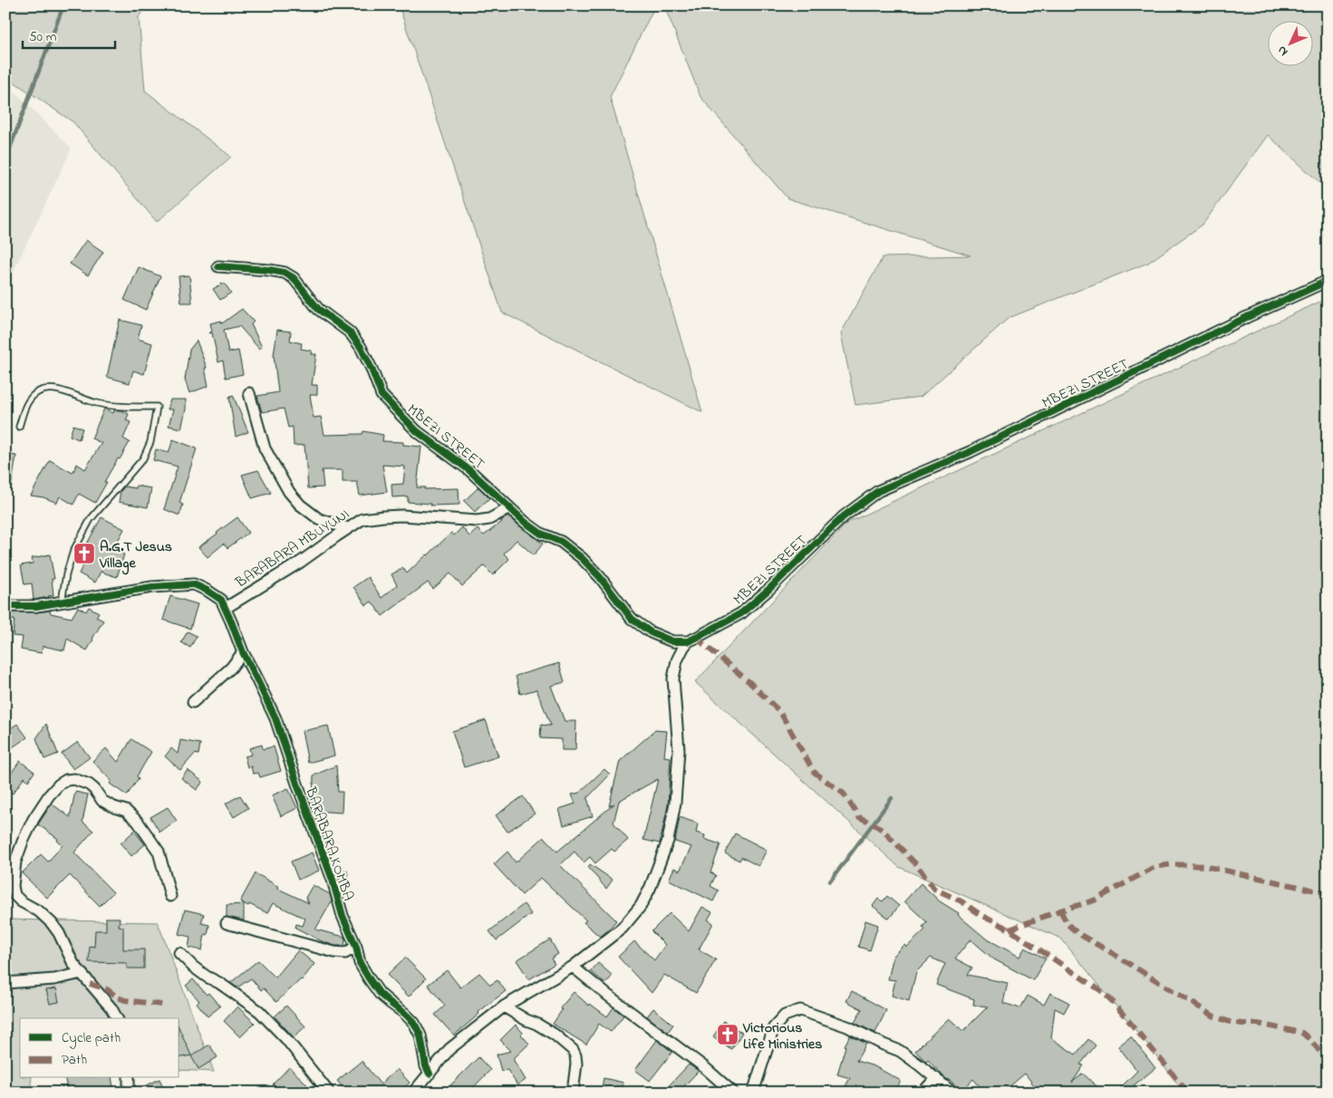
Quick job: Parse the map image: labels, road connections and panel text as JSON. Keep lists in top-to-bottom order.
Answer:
{
  "streets": {
    "street": ["MBEZI STREET", "BARABARA MBUYUNI", "BARABARA KOMBA"]
  },
  "crossings": [
    ["MBEZI STREET", "BARABARA MBUYUNI"],
    ["BARABARA MBUYUNI", "BARABARA KOMBA"]
  ],
  "places": {
    "church": ["A.G.T Jesus Village", "Victorious Life Ministries"]
  },
  "legend": ["Cycle path", "Path"],
  "scale_bar": "50 m",
  "north": "bottom left"
}
